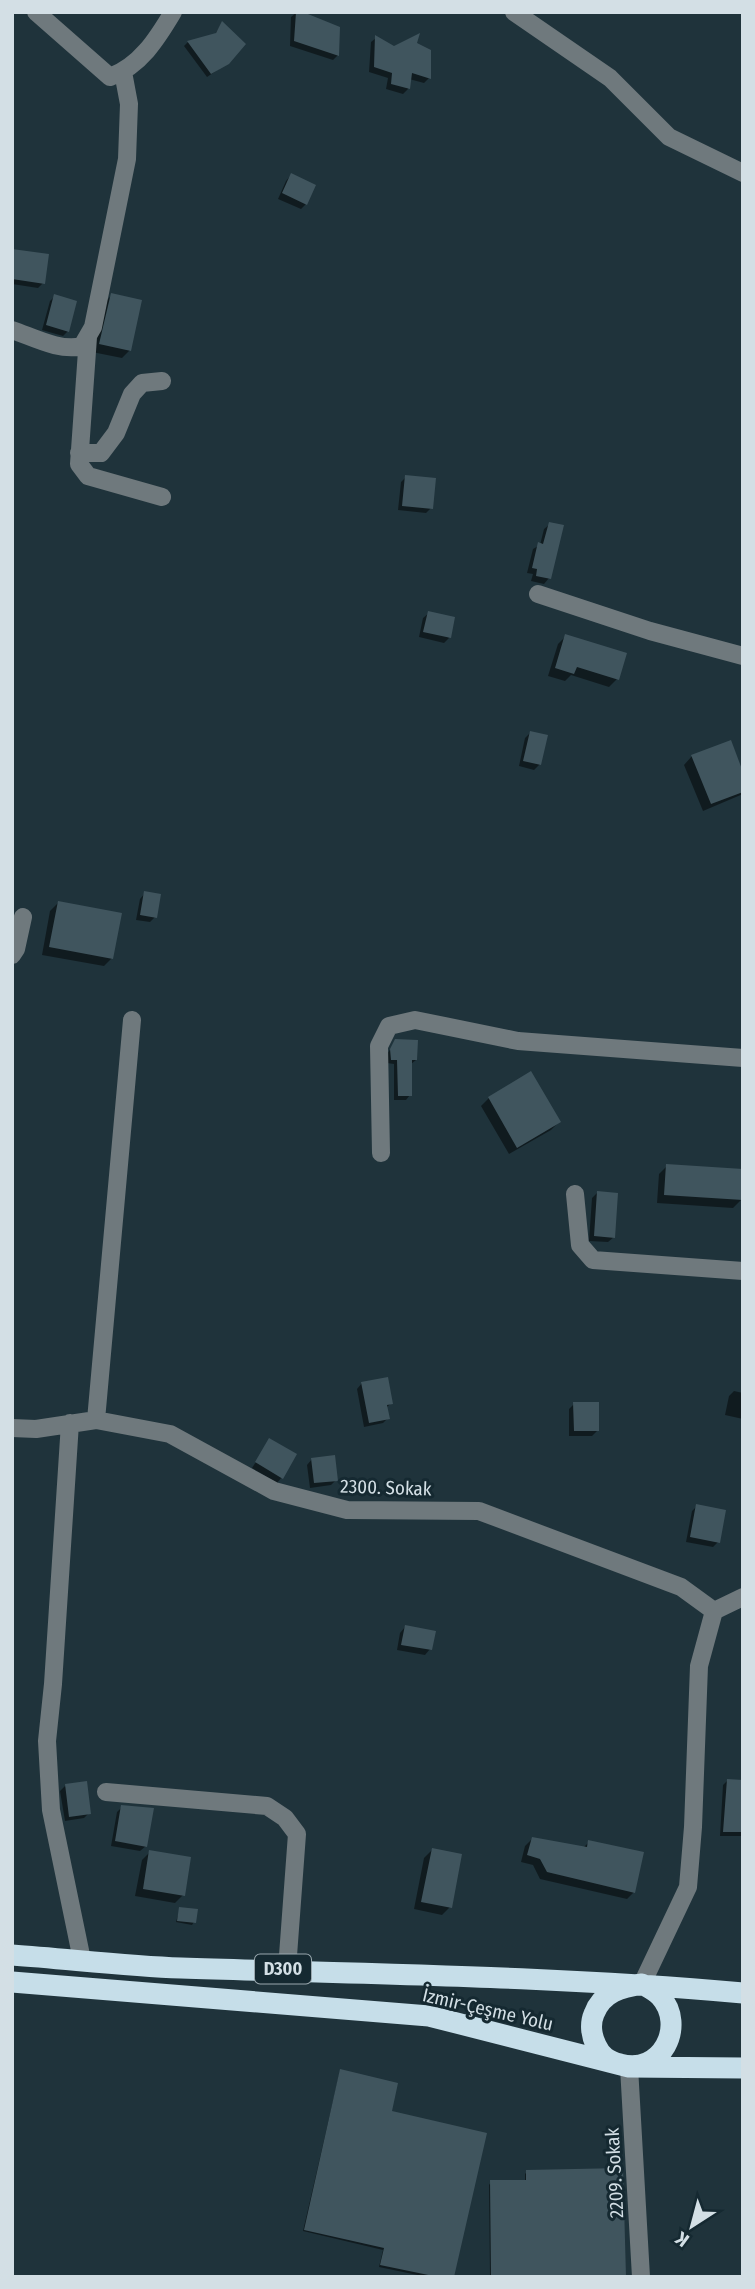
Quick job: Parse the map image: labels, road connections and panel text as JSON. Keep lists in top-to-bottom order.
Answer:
{
  "streets": {
    "highway": ["D300", "İzmir-Çeşme Yolu"],
    "street": ["2300. Sokak", "2209. Sokak"]
  },
  "crossings": [
    ["İzmir-Çeşme Yolu", "2209. Sokak"]
  ],
  "north": "bottom left"
}
